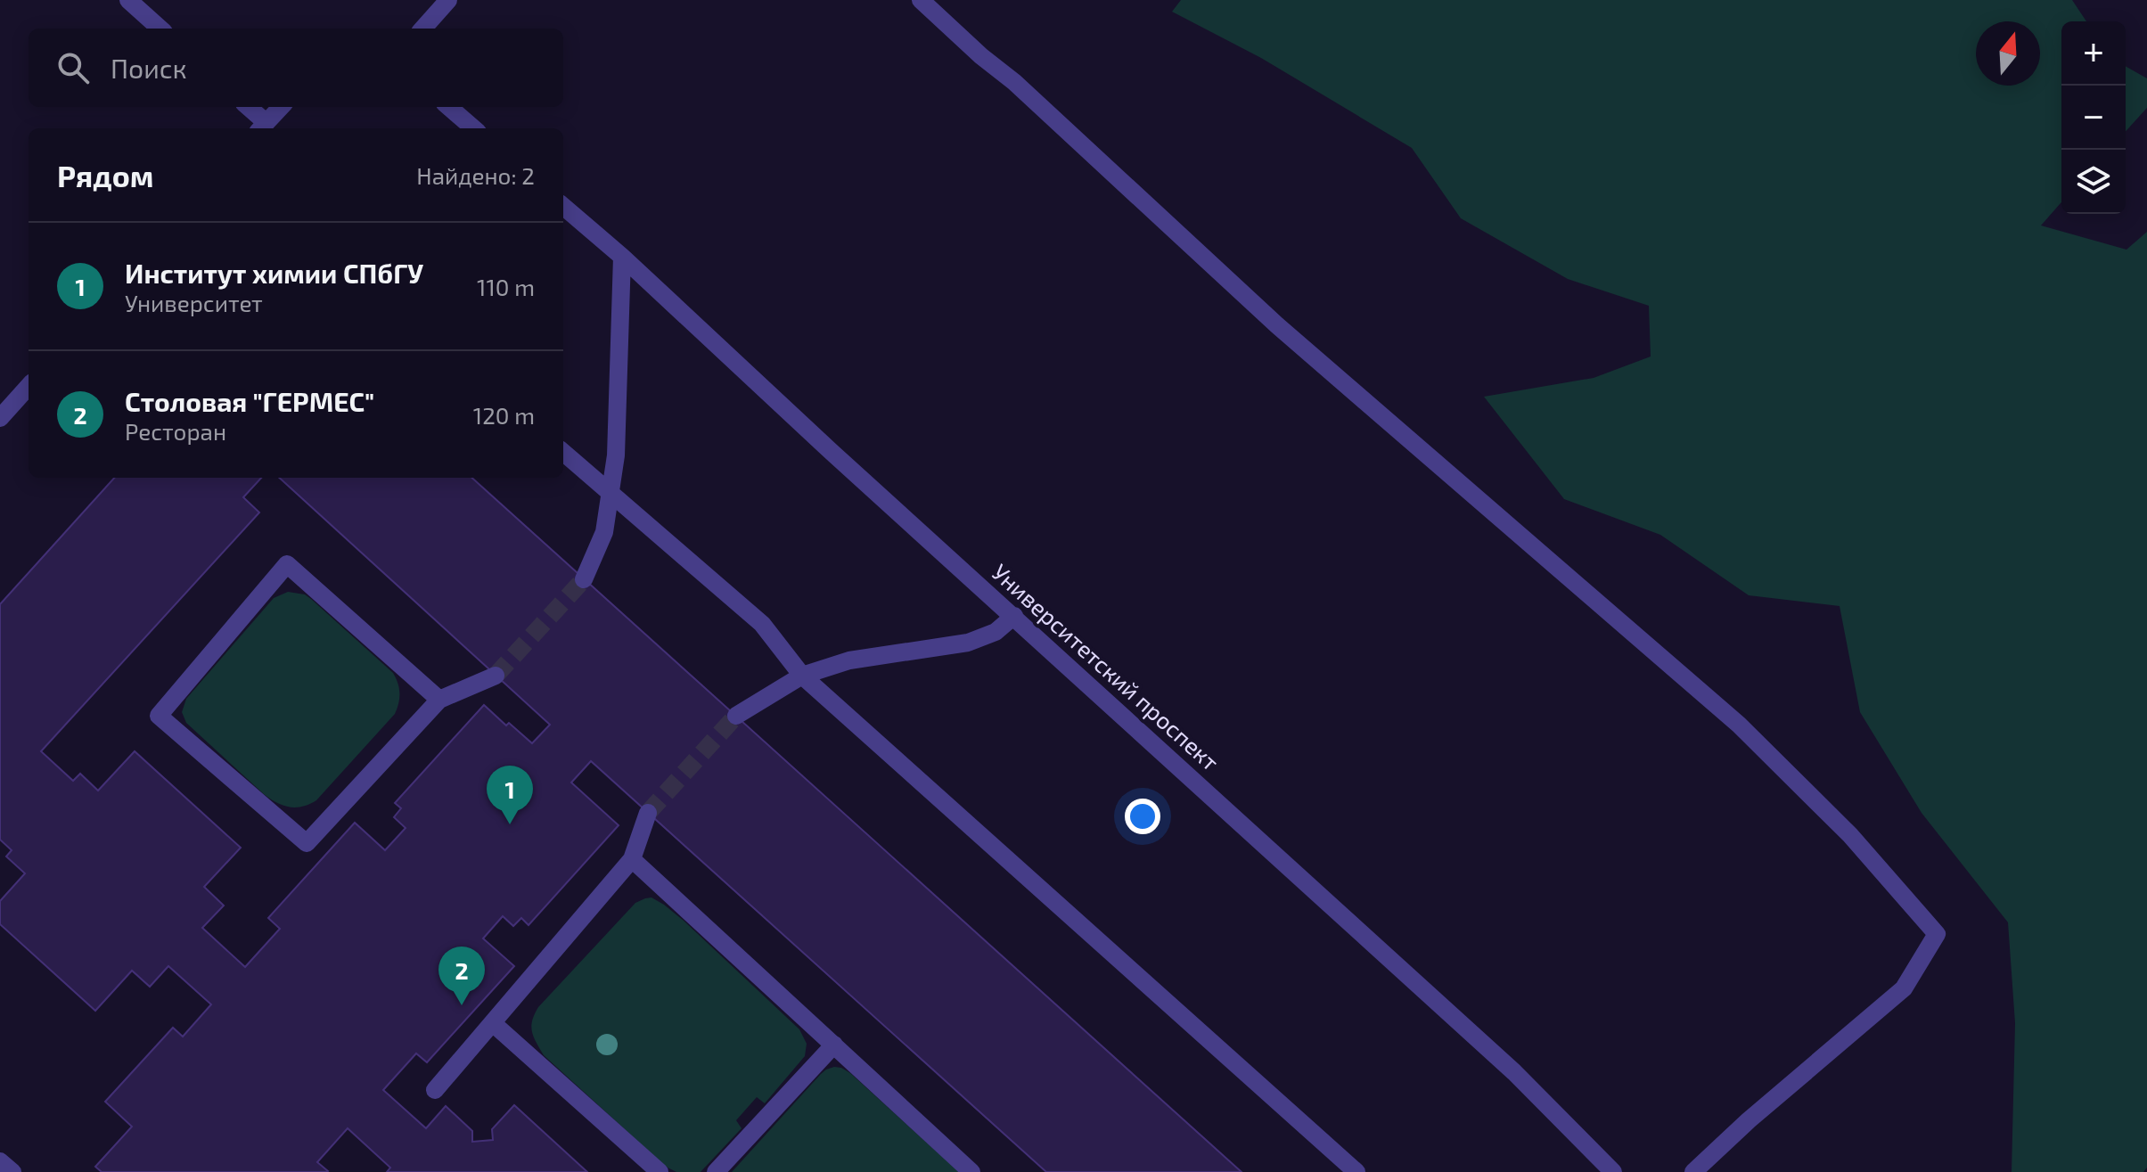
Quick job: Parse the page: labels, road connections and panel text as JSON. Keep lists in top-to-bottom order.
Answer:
{
  "streets": {
    "street": ["Университетский проспект"]
  },
  "north": "top",
  "page": {
    "map_buttons": ["+", "−"],
    "search": "Поиск",
    "heading": ["Рядом", "Найдено: 2"],
    "list": [
      {
        "mark": "1",
        "name": "Институт химии СПбГУ",
        "note": "Университет",
        "value": "110 m"
      },
      {
        "mark": "2",
        "name": "Столовая \"ГЕРМЕС\"",
        "note": "Ресторан",
        "value": "120 m"
      }
    ],
    "pins": ["1", "2"]
  }
}
